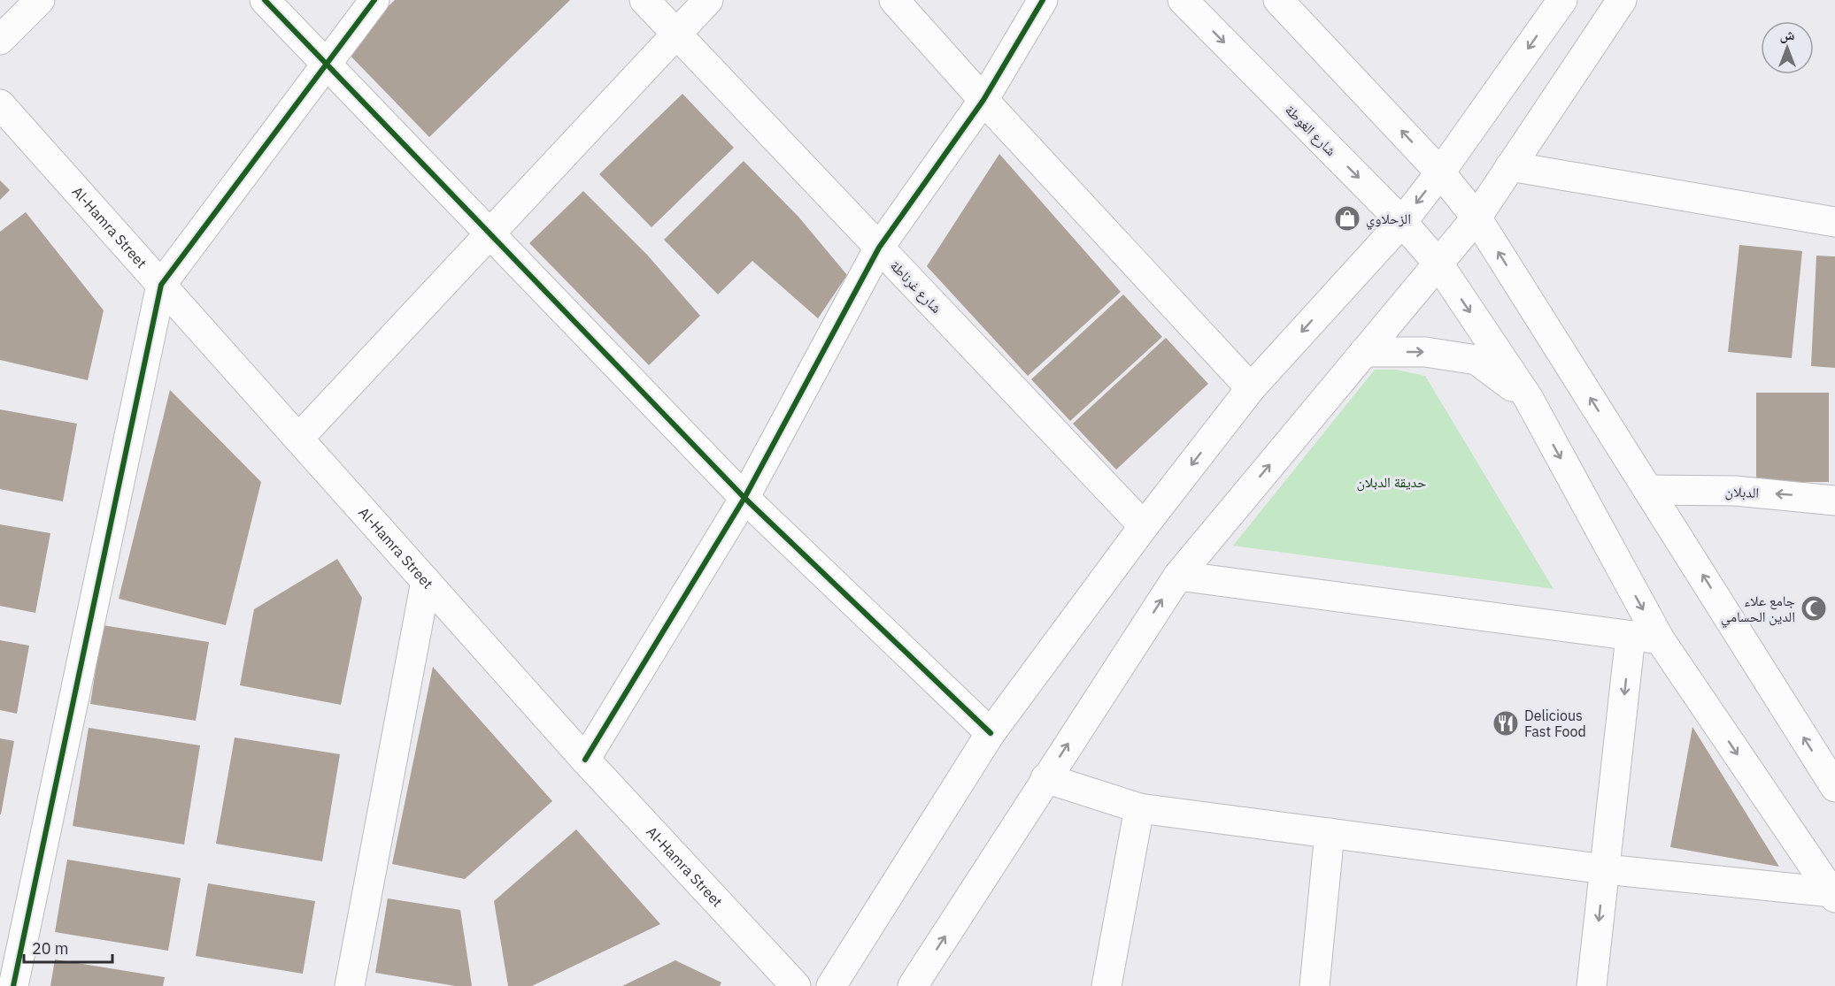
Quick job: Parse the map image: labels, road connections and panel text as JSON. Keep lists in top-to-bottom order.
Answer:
{
  "streets": {
    "street": [
      "شارع الغوطة",
      "Al-Hamra Street",
      "شارع غرناطة",
      "الدبلان"
    ]
  },
  "one_way": ["الدبلان"],
  "parks": ["حديقة الدبلان"],
  "places": {
    "shop": ["الزحلاوي"],
    "mosque": ["جامع علاء الدين الحسامي"],
    "restaurant": ["Delicious Fast Food"]
  },
  "scale_bar": "20 m",
  "north": "top"
}
